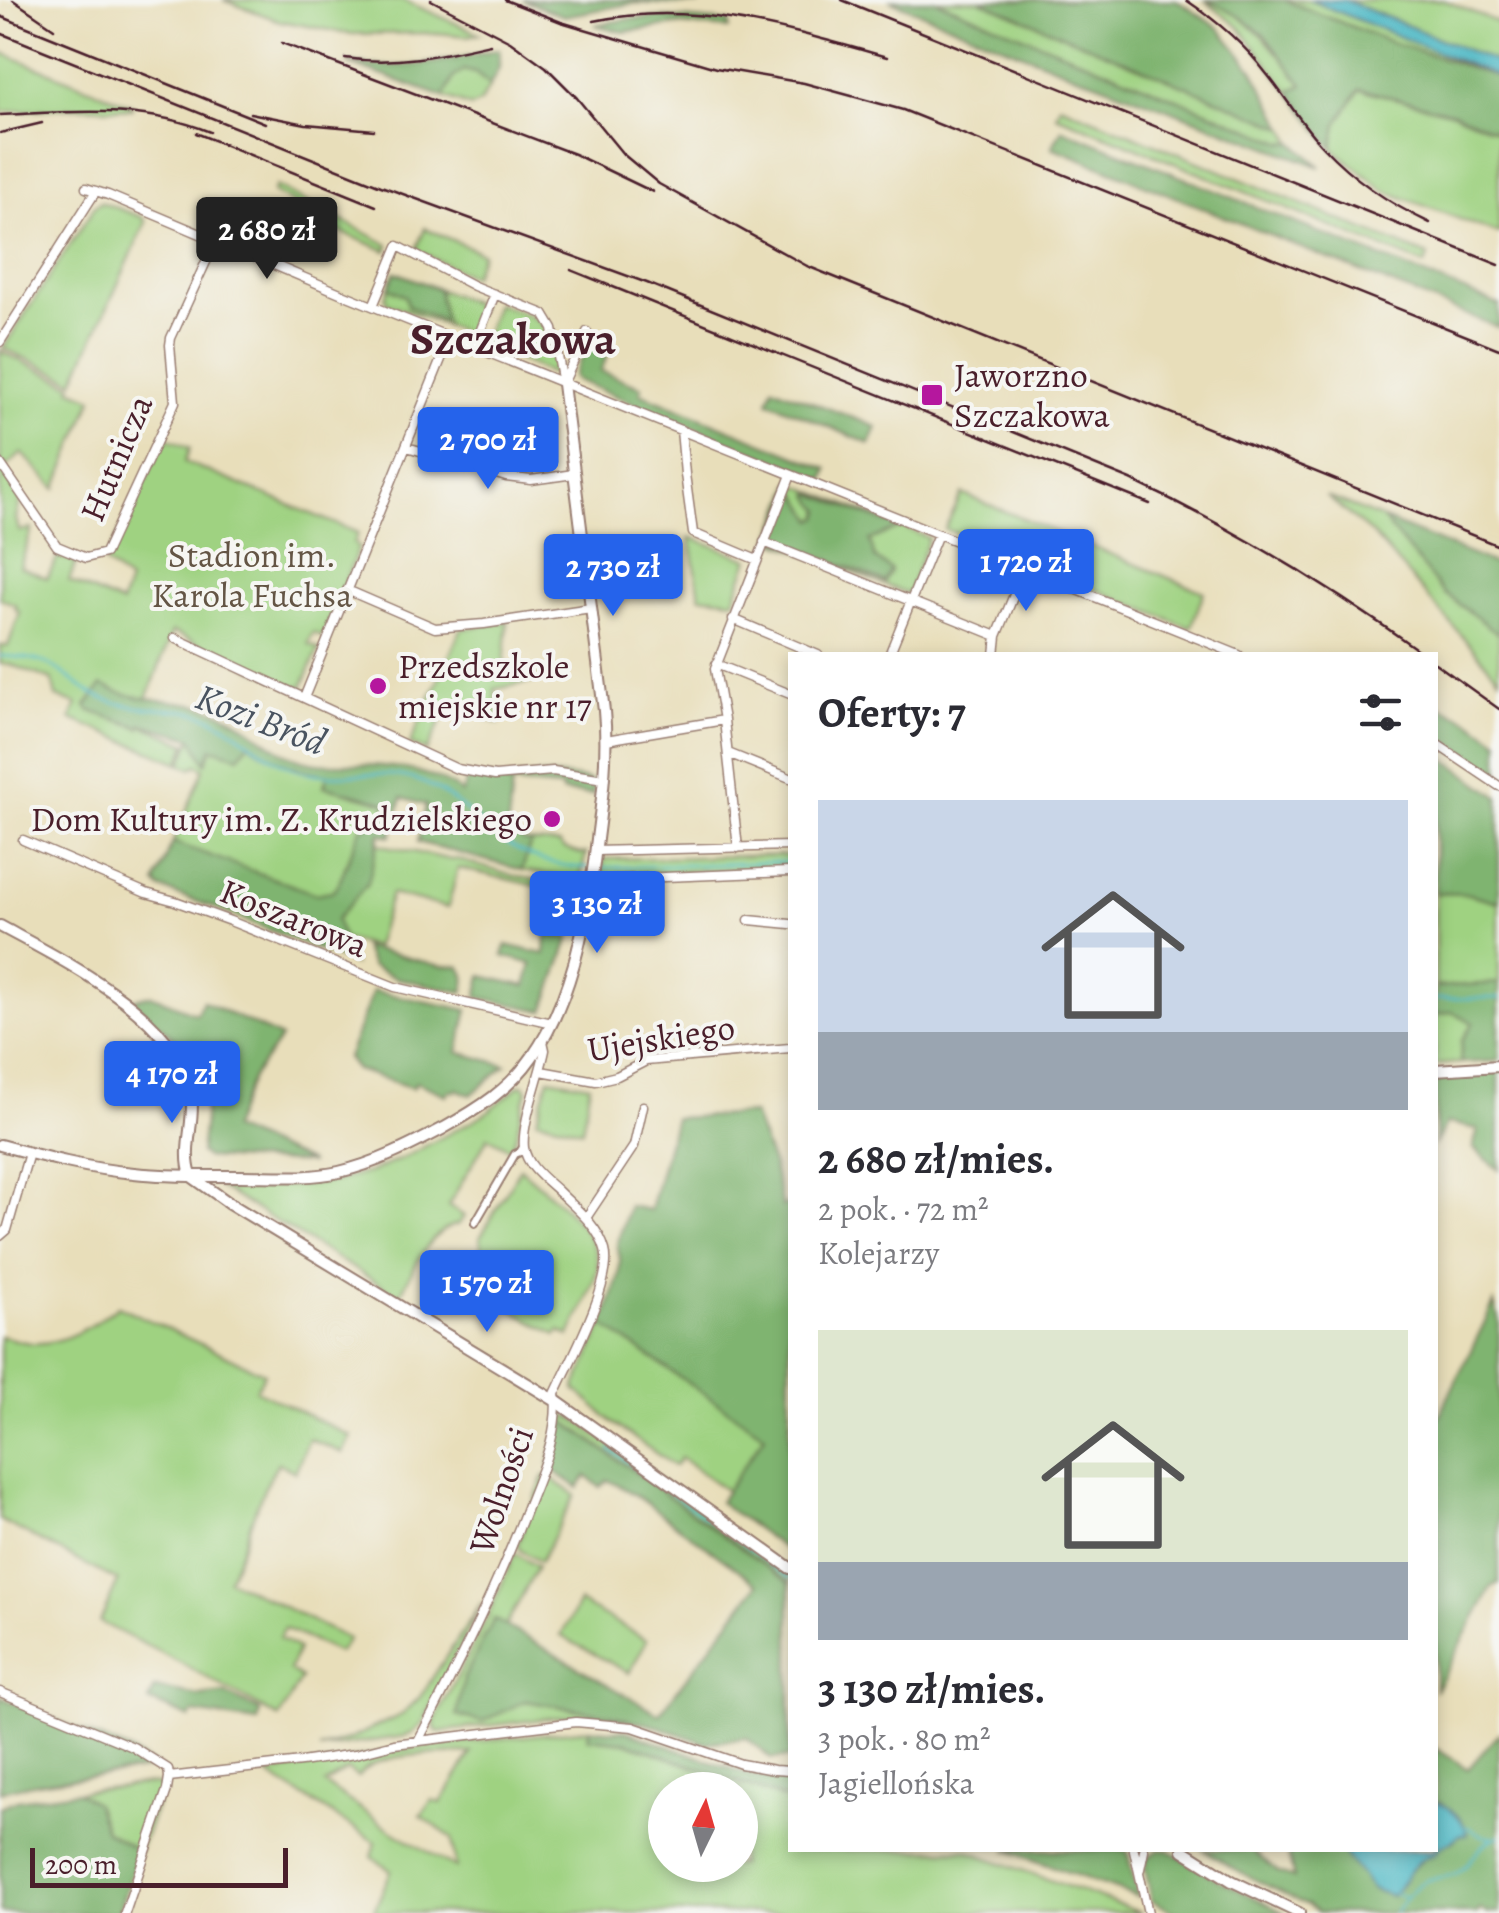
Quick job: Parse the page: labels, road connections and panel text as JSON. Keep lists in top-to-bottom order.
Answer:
{
  "streets": {
    "street": [
      "Hutnicza",
      "Koszarowa",
      "Ujejskiego",
      "Wolności"
    ]
  },
  "districts": ["Szczakowa"],
  "water": ["Kozi Bród"],
  "parks": ["Stadion im. Karola Fuchsa"],
  "places": {
    "transit": ["Jaworzno Szczakowa"],
    "other": ["Przedszkole miejskie nr 17", "Dom Kultury im. Z. Krudzielskiego"]
  },
  "scale_bar": "200 m",
  "north": "top",
  "page": {
    "price": [
      "2 680 zł",
      "2 700 zł",
      "1 720 zł",
      "2 730 zł",
      "3 130 zł",
      "4 170 zł",
      "1 570 zł"
    ],
    "heading": "Oferty: 7",
    "list": [
      {
        "name": "2 680 zł/mies.",
        "note": "2 pok. · 72 m² · Kolejarzy"
      },
      {
        "name": "3 130 zł/mies.",
        "note": "3 pok. · 80 m² · Jagiellońska"
      }
    ],
    "scale": "200 m"
  }
}
